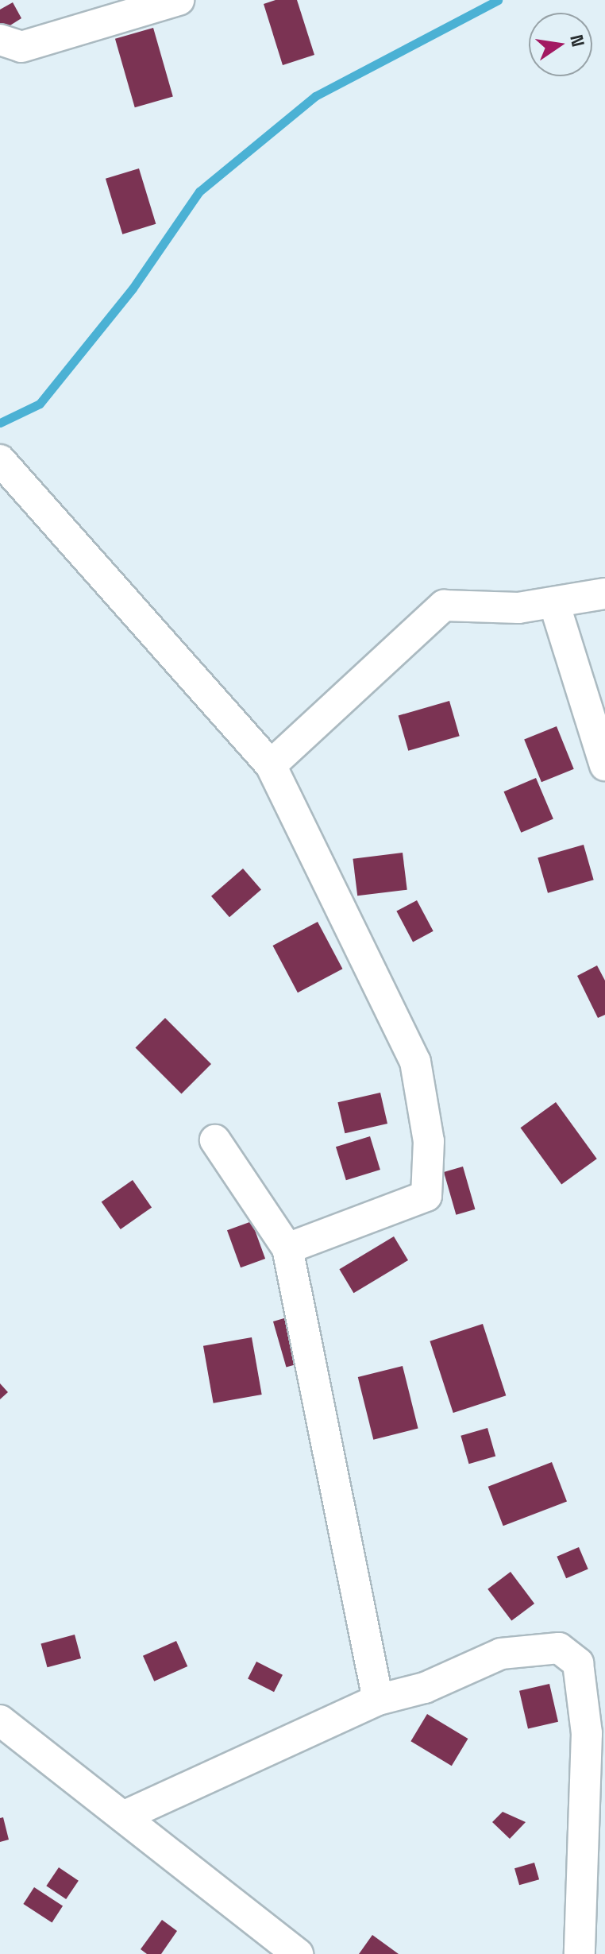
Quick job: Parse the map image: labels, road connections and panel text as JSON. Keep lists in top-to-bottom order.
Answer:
{
  "north": "right"
}
